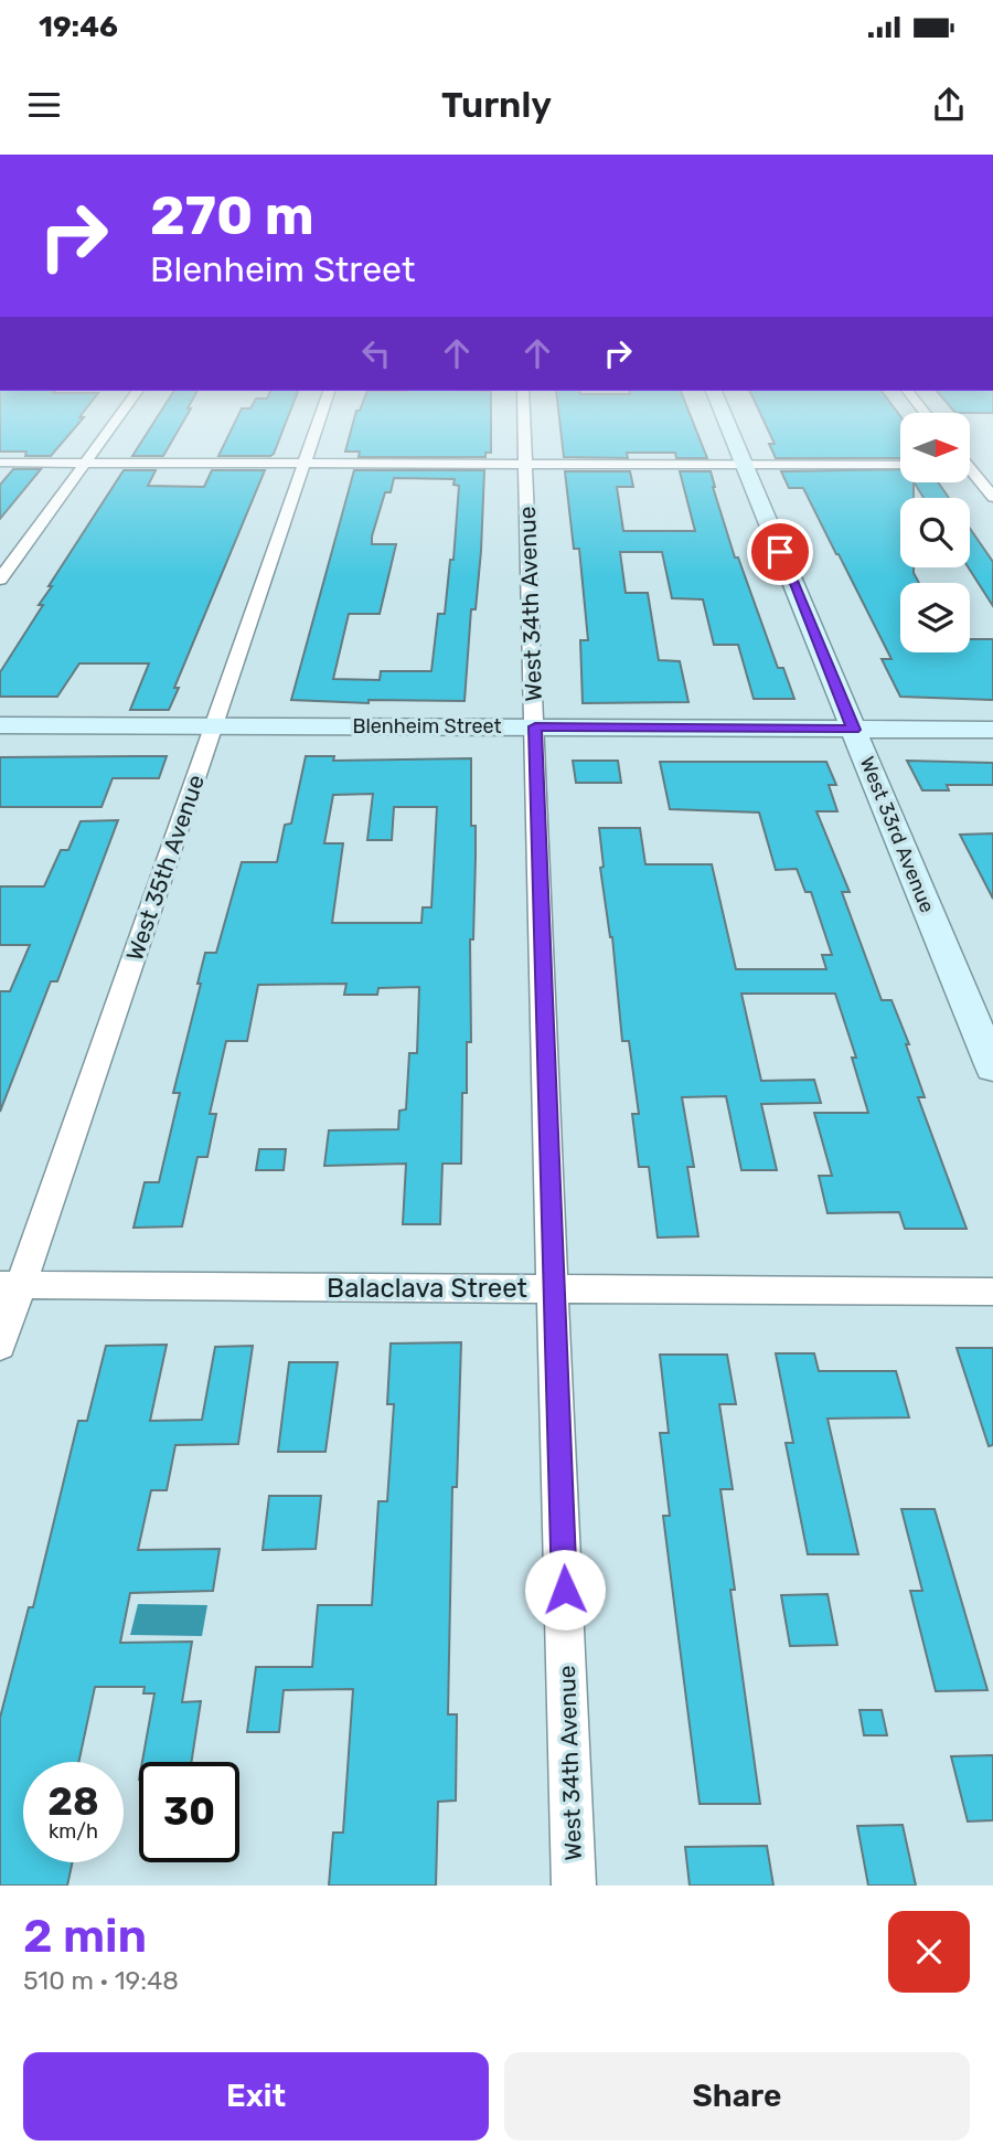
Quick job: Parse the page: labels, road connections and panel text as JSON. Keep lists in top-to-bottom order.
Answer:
{
  "streets": {
    "street": [
      "West 34th Avenue",
      "Blenheim Street",
      "West 33rd Avenue",
      "West 35th Avenue",
      "Balaclava Street"
    ]
  },
  "crossings": [
    ["West 34th Avenue", "Blenheim Street"],
    ["West 34th Avenue", "Balaclava Street"],
    ["Blenheim Street", "West 33rd Avenue"],
    ["Blenheim Street", "West 35th Avenue"],
    ["West 35th Avenue", "Balaclava Street"]
  ],
  "north": "right",
  "page": {
    "status": "19:46",
    "header": "Turnly",
    "turn": ["270 m", "Blenheim Street"],
    "speed": "28 km/h",
    "limit": "30",
    "heading": ["2 min", "510 m · 19:48"],
    "buttons": ["Exit", "Share"]
  }
}
